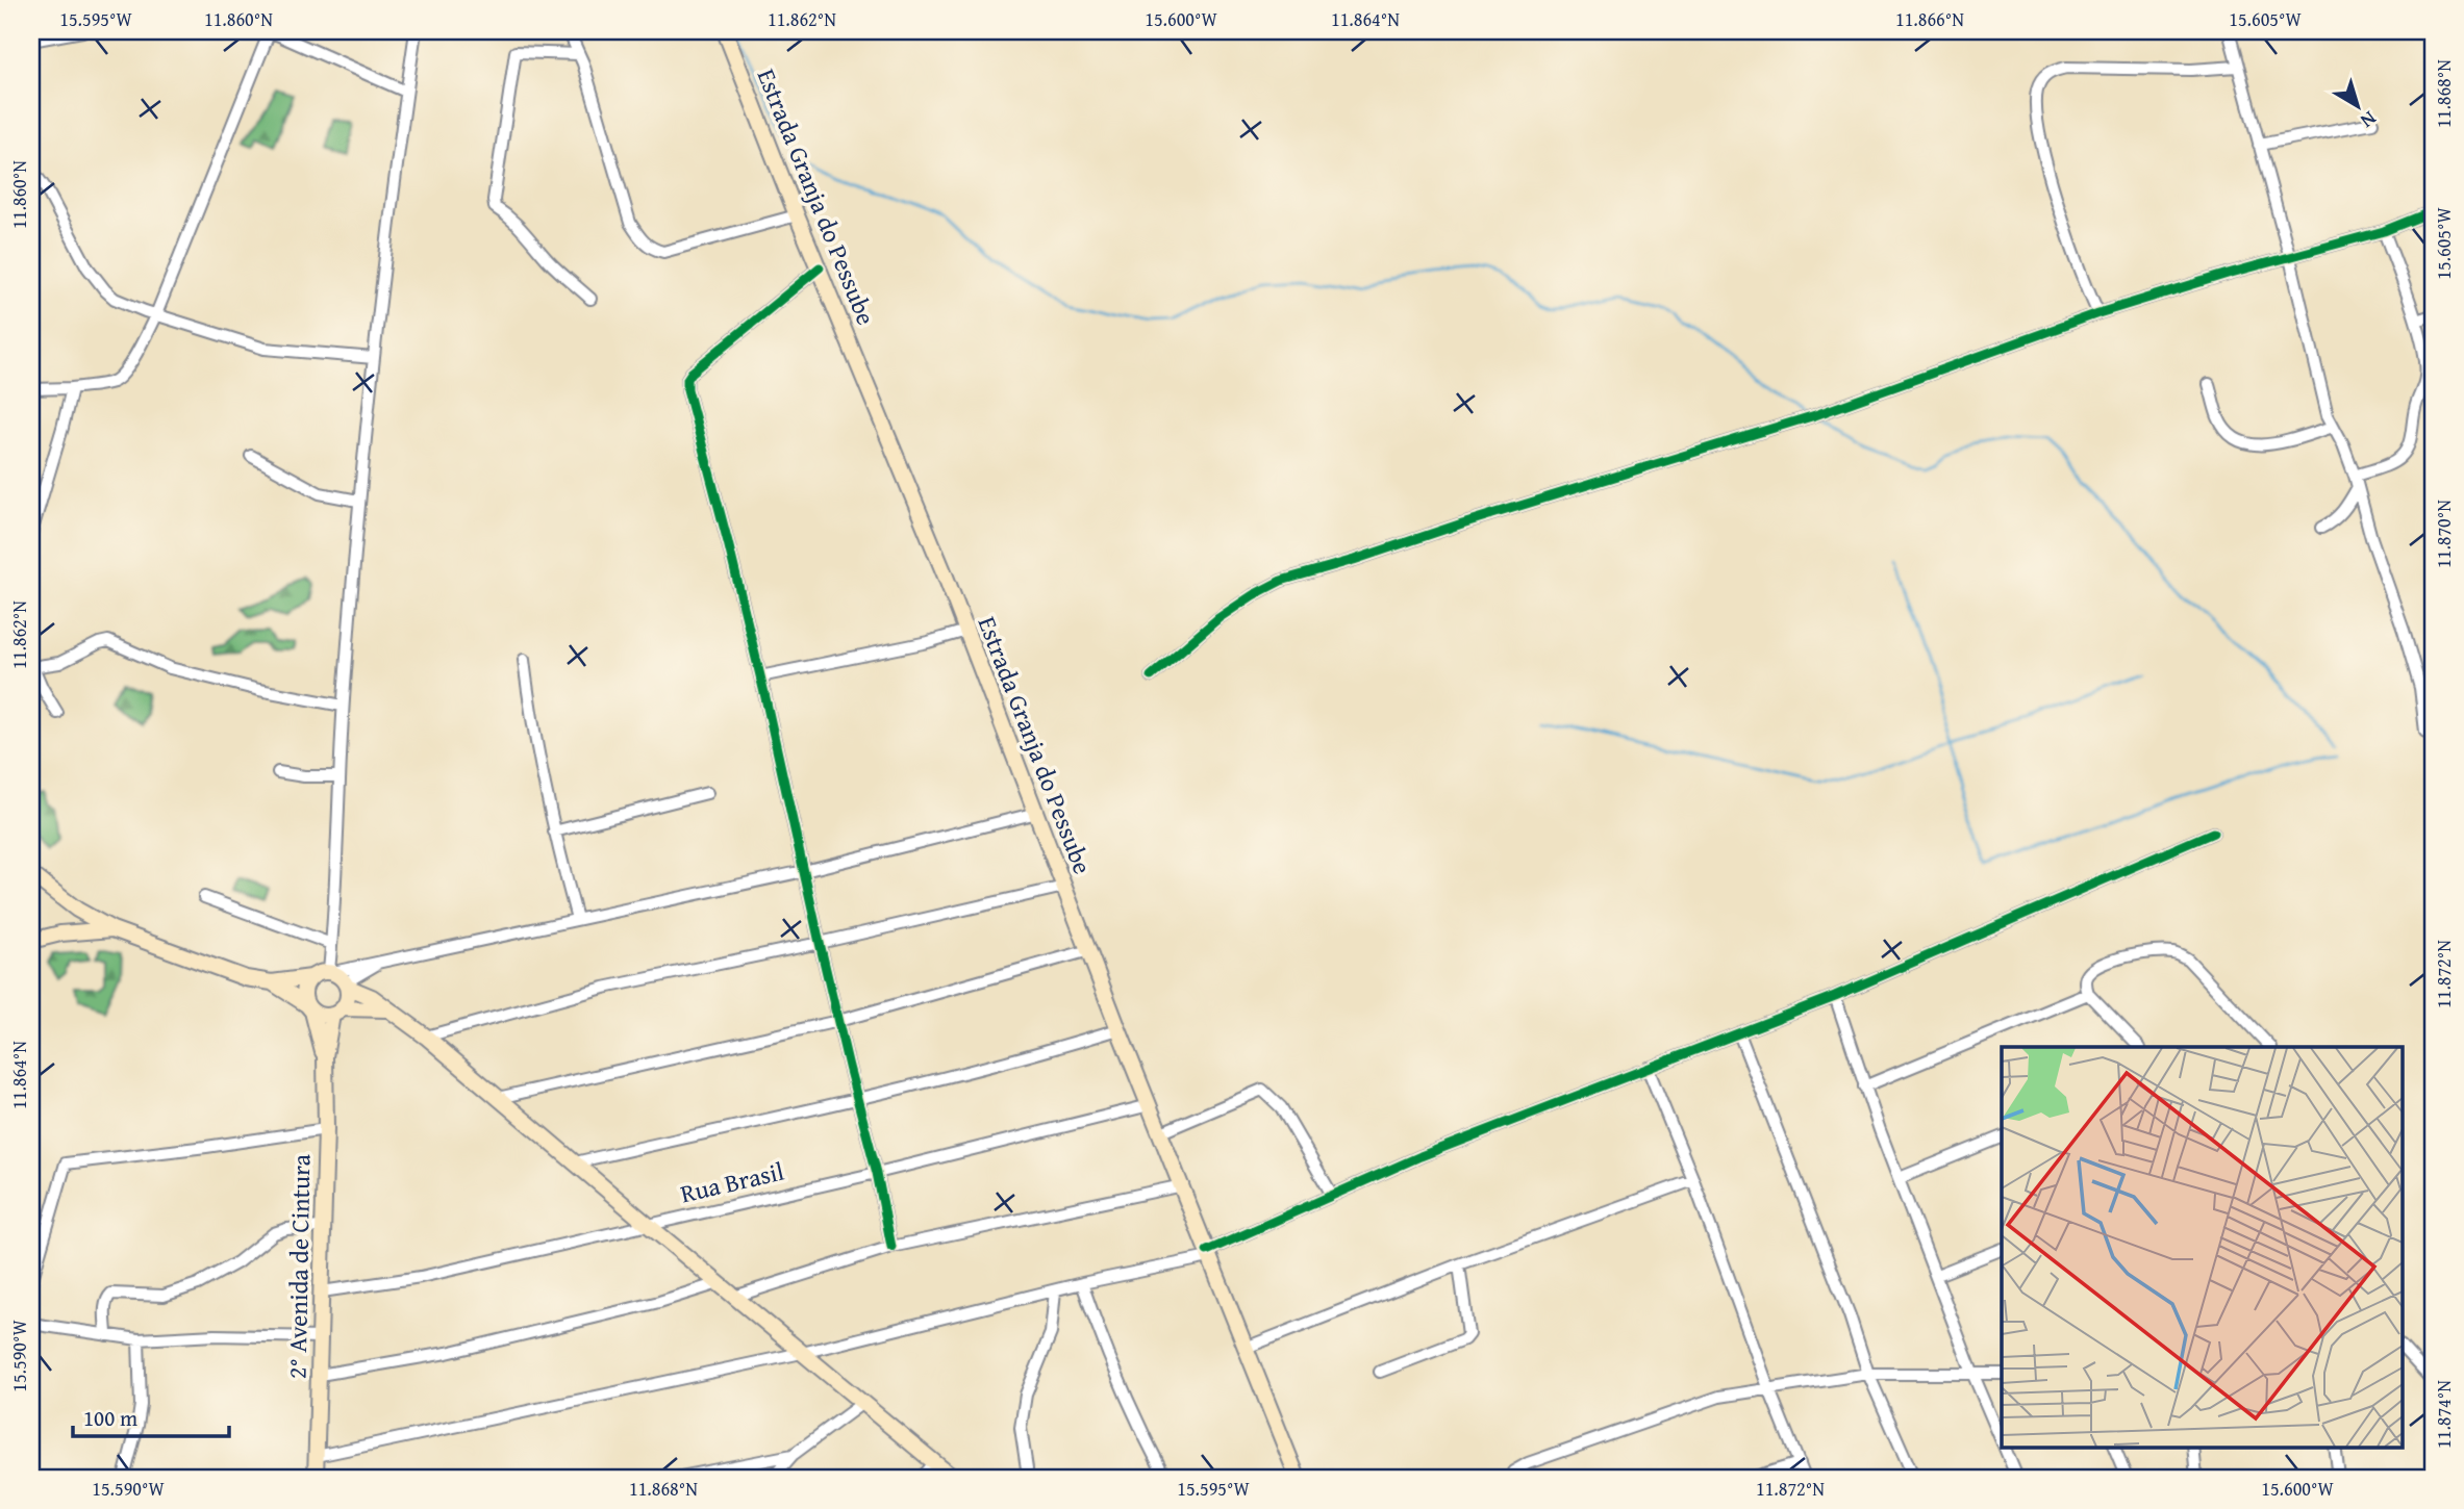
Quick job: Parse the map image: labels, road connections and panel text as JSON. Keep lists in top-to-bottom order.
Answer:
{
  "streets": {
    "street": ["Estrada Granja do Pessube", "Rua Brasil", "2° Avenida de Cintura"]
  },
  "crossings": [
    ["Estrada Granja do Pessube", "Rua Brasil"],
    ["Rua Brasil", "2° Avenida de Cintura"]
  ],
  "scale_bar": "100 m",
  "north": "bottom right",
  "coordinates": [
    "15.595°W",
    "11.860°N",
    "11.862°N",
    "15.600°W",
    "11.864°N",
    "11.866°N",
    "15.605°W",
    "11.868°N",
    "11.870°N",
    "11.872°N",
    "15.590°W",
    "11.874°N"
  ]
}
